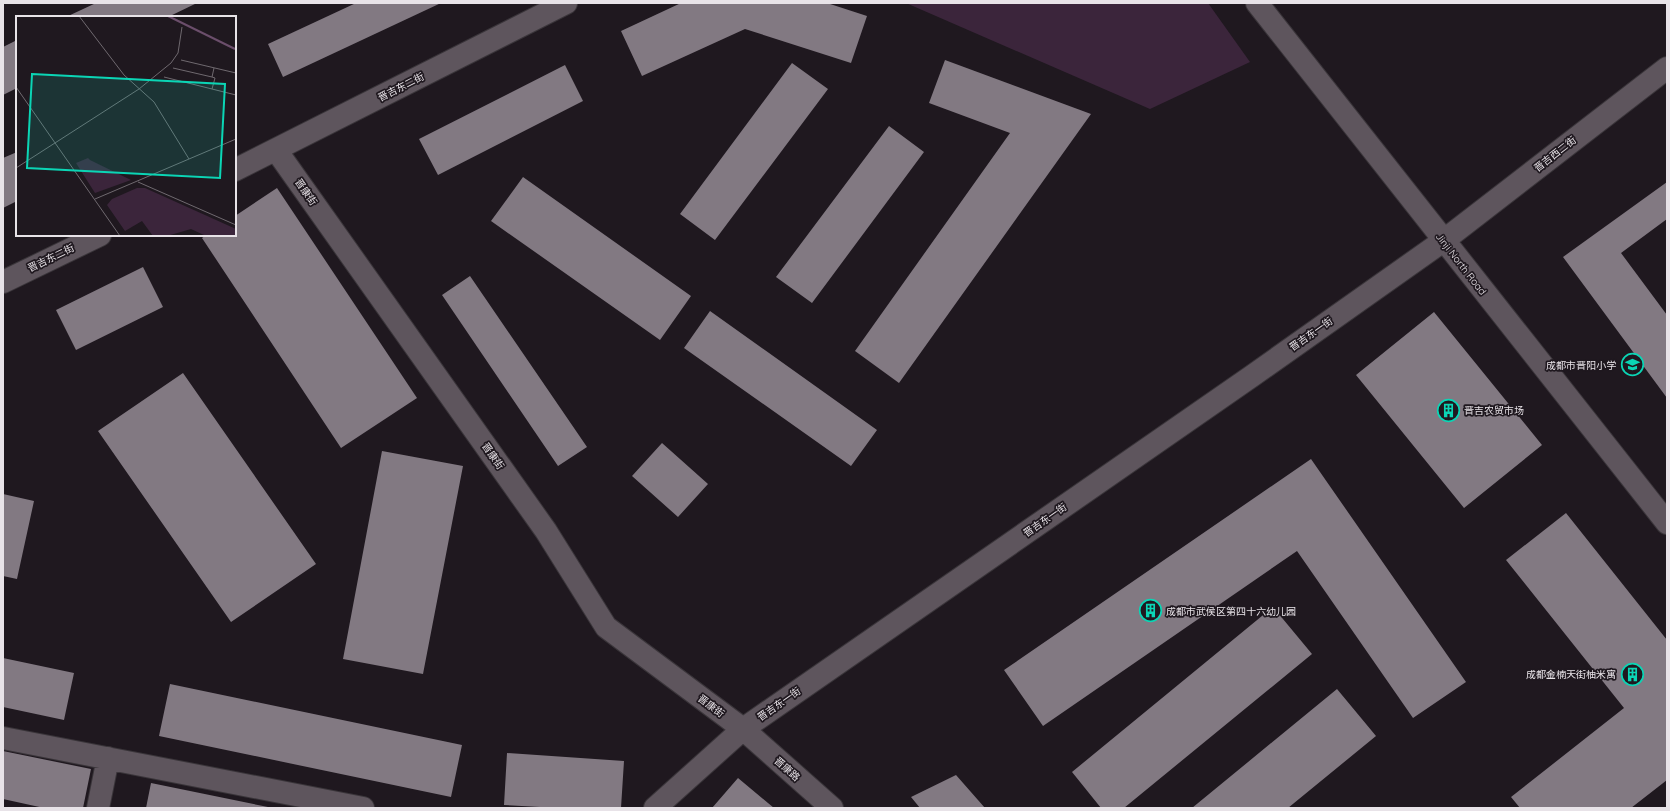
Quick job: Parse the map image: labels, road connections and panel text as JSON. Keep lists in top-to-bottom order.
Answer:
{
  "streets": {
    "street": [
      "晋吉东二街",
      "晋吉西二街",
      "晋康街",
      "Jinji North Road",
      "晋吉东一街",
      "晋康路"
    ]
  },
  "crossings": [
    ["晋吉东二街", "晋康街"],
    ["晋吉西二街", "Jinji North Road"],
    ["晋吉西二街", "晋吉东一街"],
    ["晋康街", "晋吉东一街"],
    ["晋康街", "晋康路"],
    ["Jinji North Road", "晋吉东一街"],
    ["晋吉东一街", "晋康路"]
  ],
  "places": {
    "school or university": ["成都市晋阳小学"],
    "building": ["晋吉农贸市场", "成都市武侯区第四十六幼儿园", "成都金楠天街柚米寓"]
  }
}
